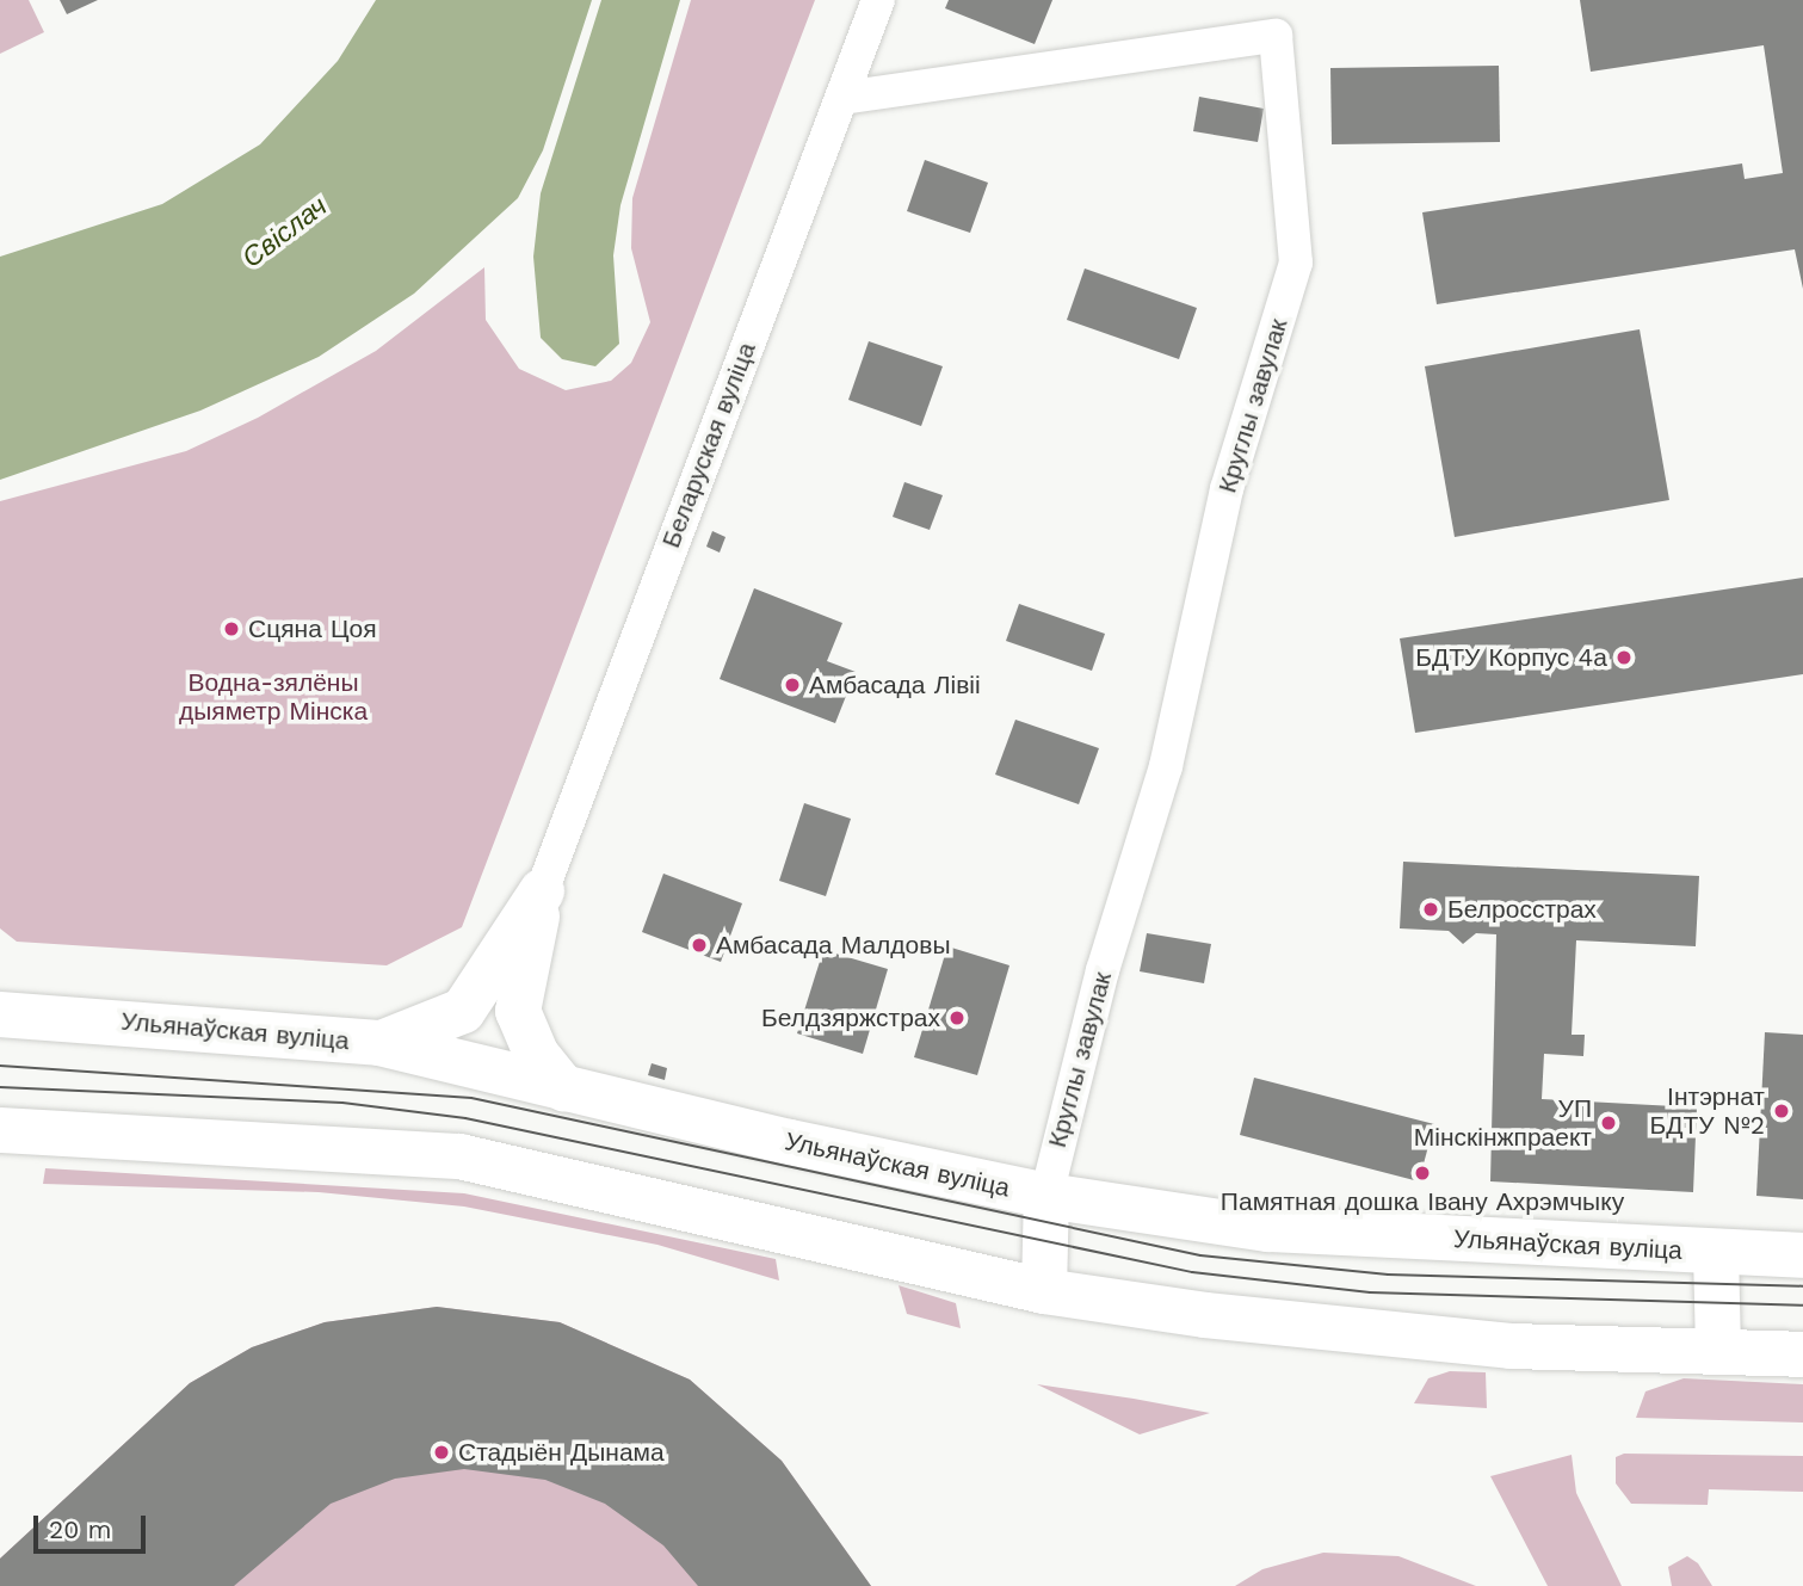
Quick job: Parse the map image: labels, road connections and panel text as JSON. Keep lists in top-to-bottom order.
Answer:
{
  "streets": {
    "main road": ["Ульянаўская вуліца"],
    "street": ["Круглы завулак", "Беларуская вуліца"]
  },
  "crossings": [
    ["Круглы завулак", "Беларуская вуліца"],
    ["Круглы завулак", "Ульянаўская вуліца"]
  ],
  "water": ["Свіслач"],
  "parks": ["Водна-зялёны дыяметр Мінска"],
  "places": [
    "Сцяна Цоя",
    "БДТУ Корпус 4а",
    "Амбасада Лівіі",
    "Белросстрах",
    "Амбасада Малдовы",
    "Белдзяржстрах",
    "Інтэрнат БДТУ №2",
    "УП Мінскінжпраект",
    "Памятная дошка Івану Ахрэмчыку",
    "Стадыён Дынама"
  ],
  "scale_bar": "20 m"
}
